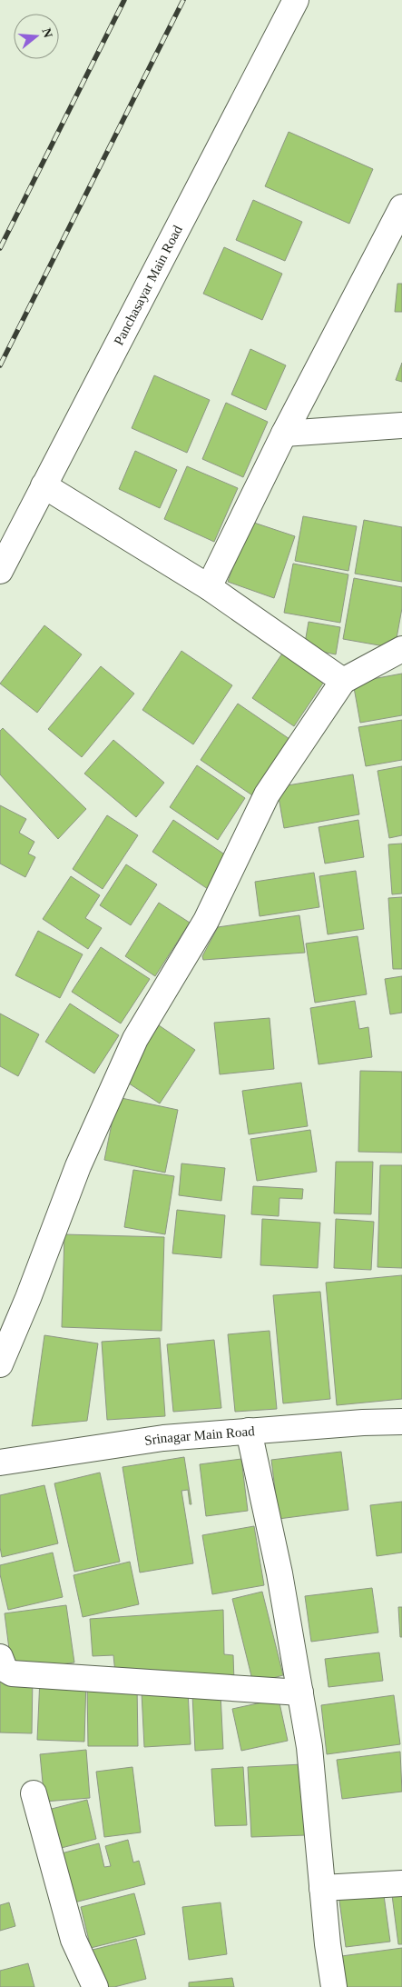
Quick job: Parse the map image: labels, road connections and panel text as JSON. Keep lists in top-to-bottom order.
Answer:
{
  "streets": {
    "street": ["Panchasayar Main Road", "Srinagar Main Road"]
  },
  "north": "right"
}
